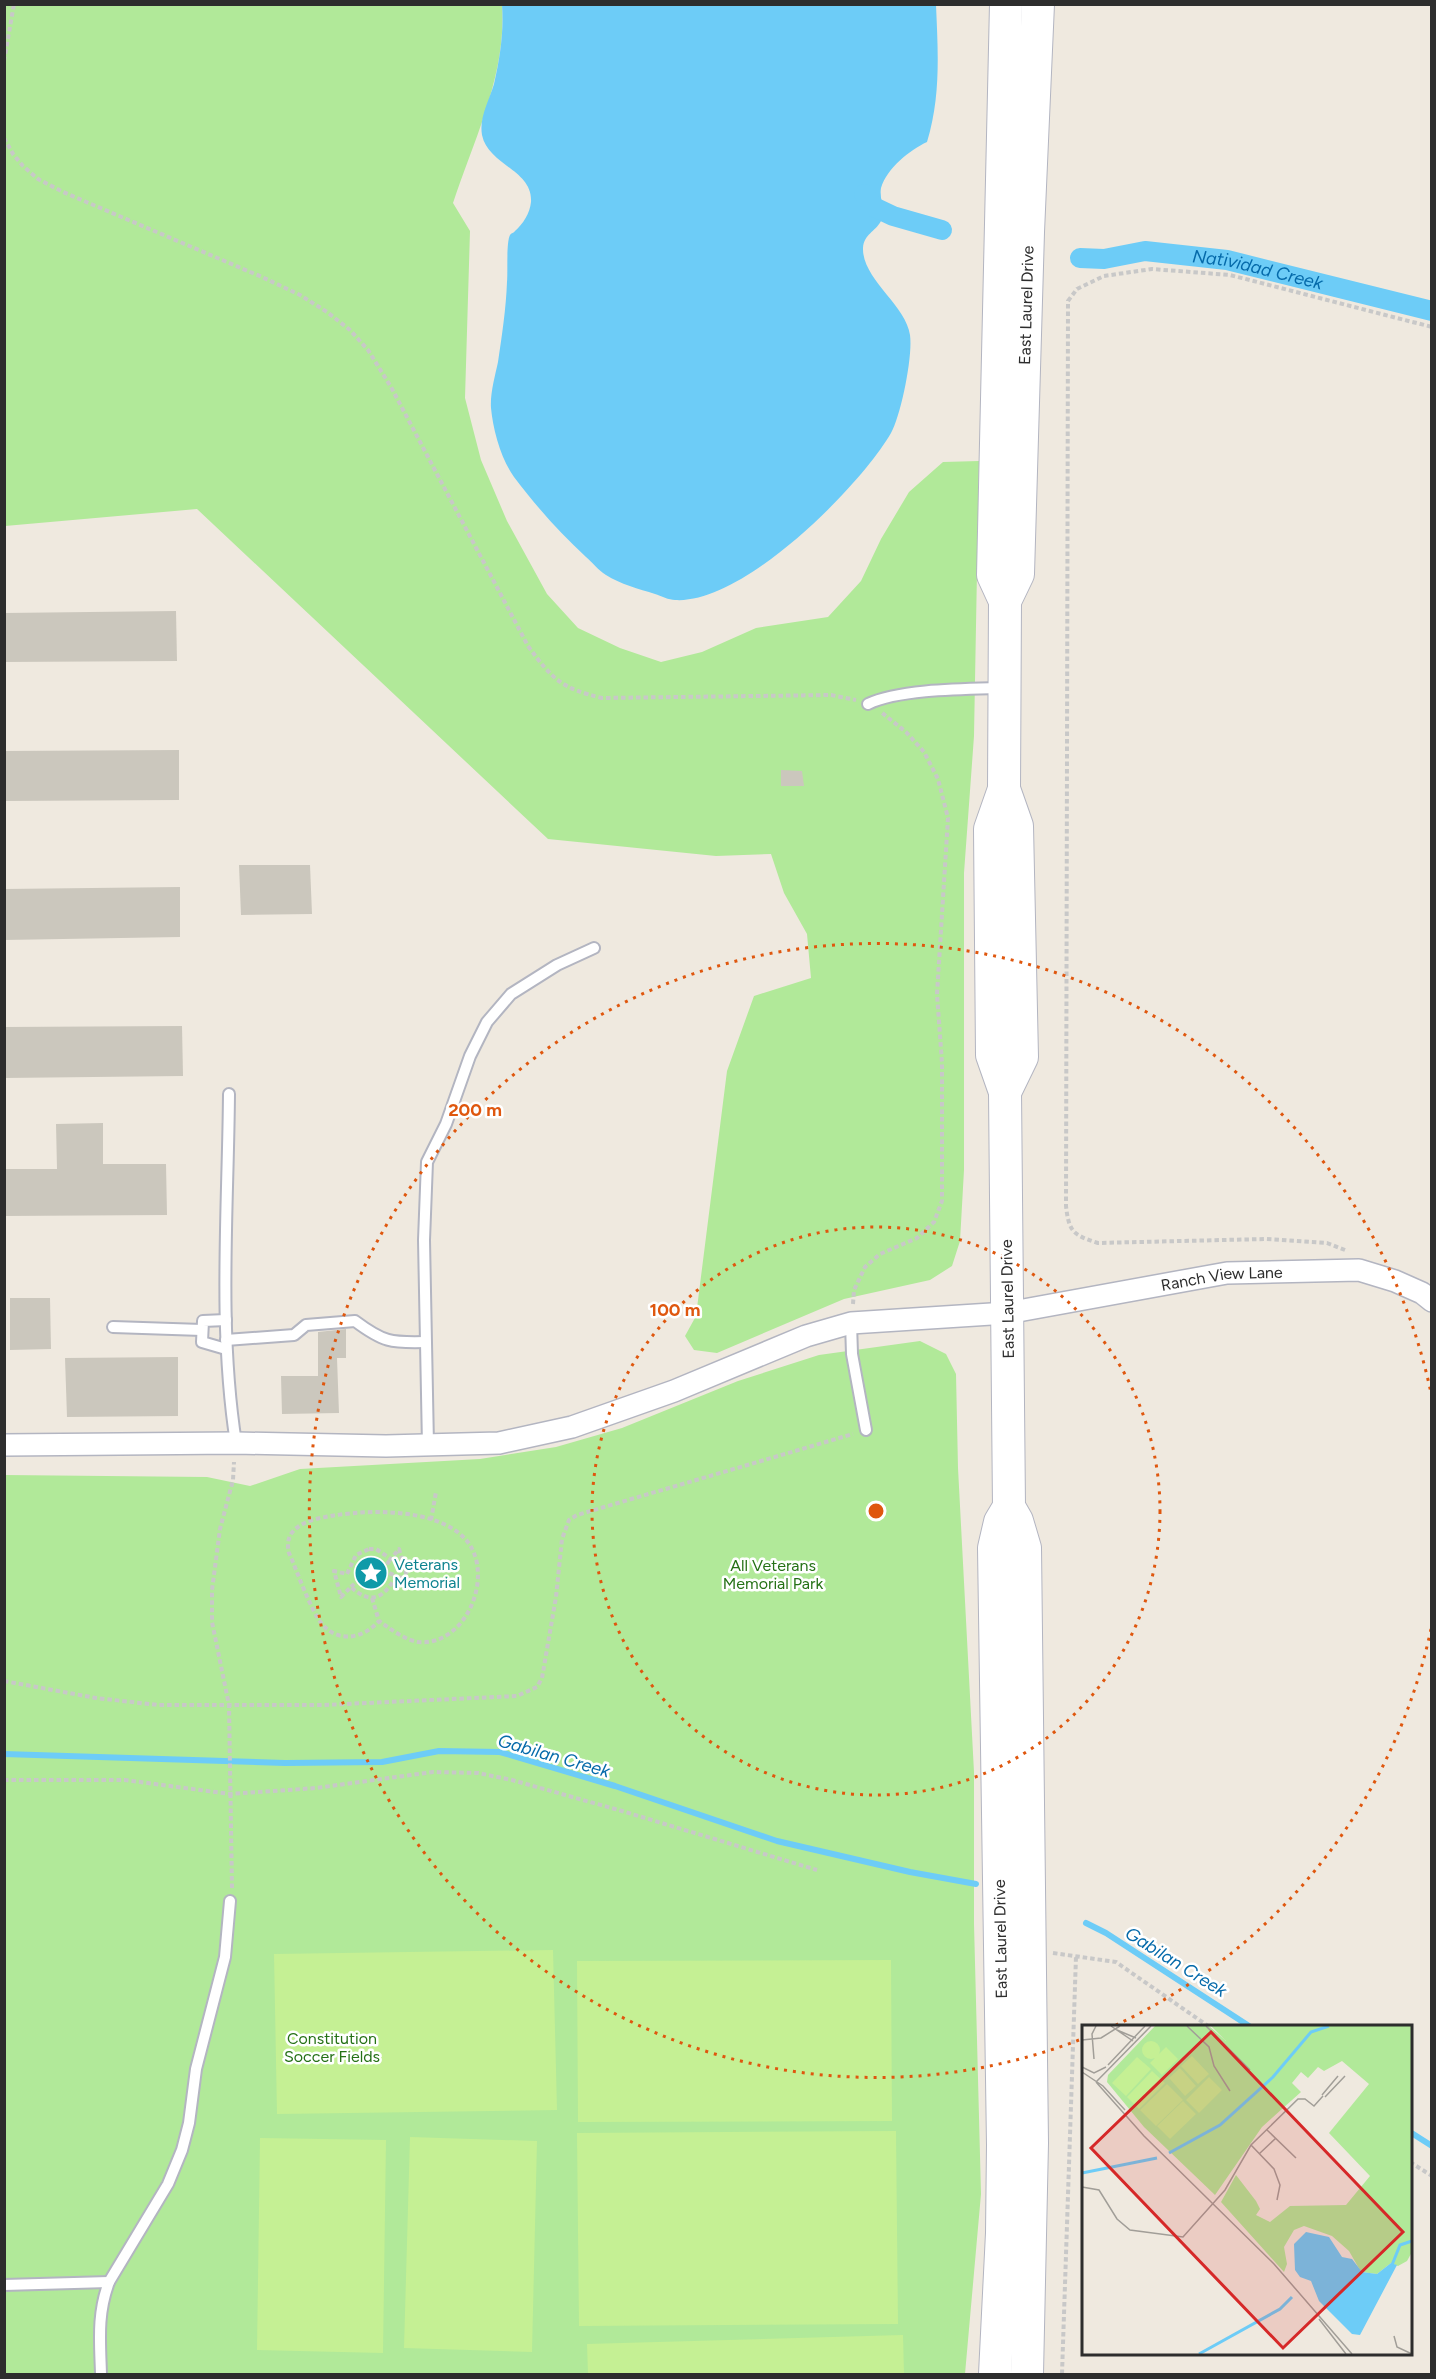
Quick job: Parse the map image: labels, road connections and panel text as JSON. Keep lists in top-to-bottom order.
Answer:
{
  "streets": {
    "main road": ["East Laurel Drive"],
    "street": ["Ranch View Lane"]
  },
  "crossings": [
    ["East Laurel Drive", "Ranch View Lane"]
  ],
  "water": ["Natividad Creek", "Gabilan Creek"],
  "parks": ["All Veterans Memorial Park", "Constitution Soccer Fields"],
  "places": {
    "place": ["Veterans Memorial"]
  },
  "rings": ["200 m", "100 m"]
}
